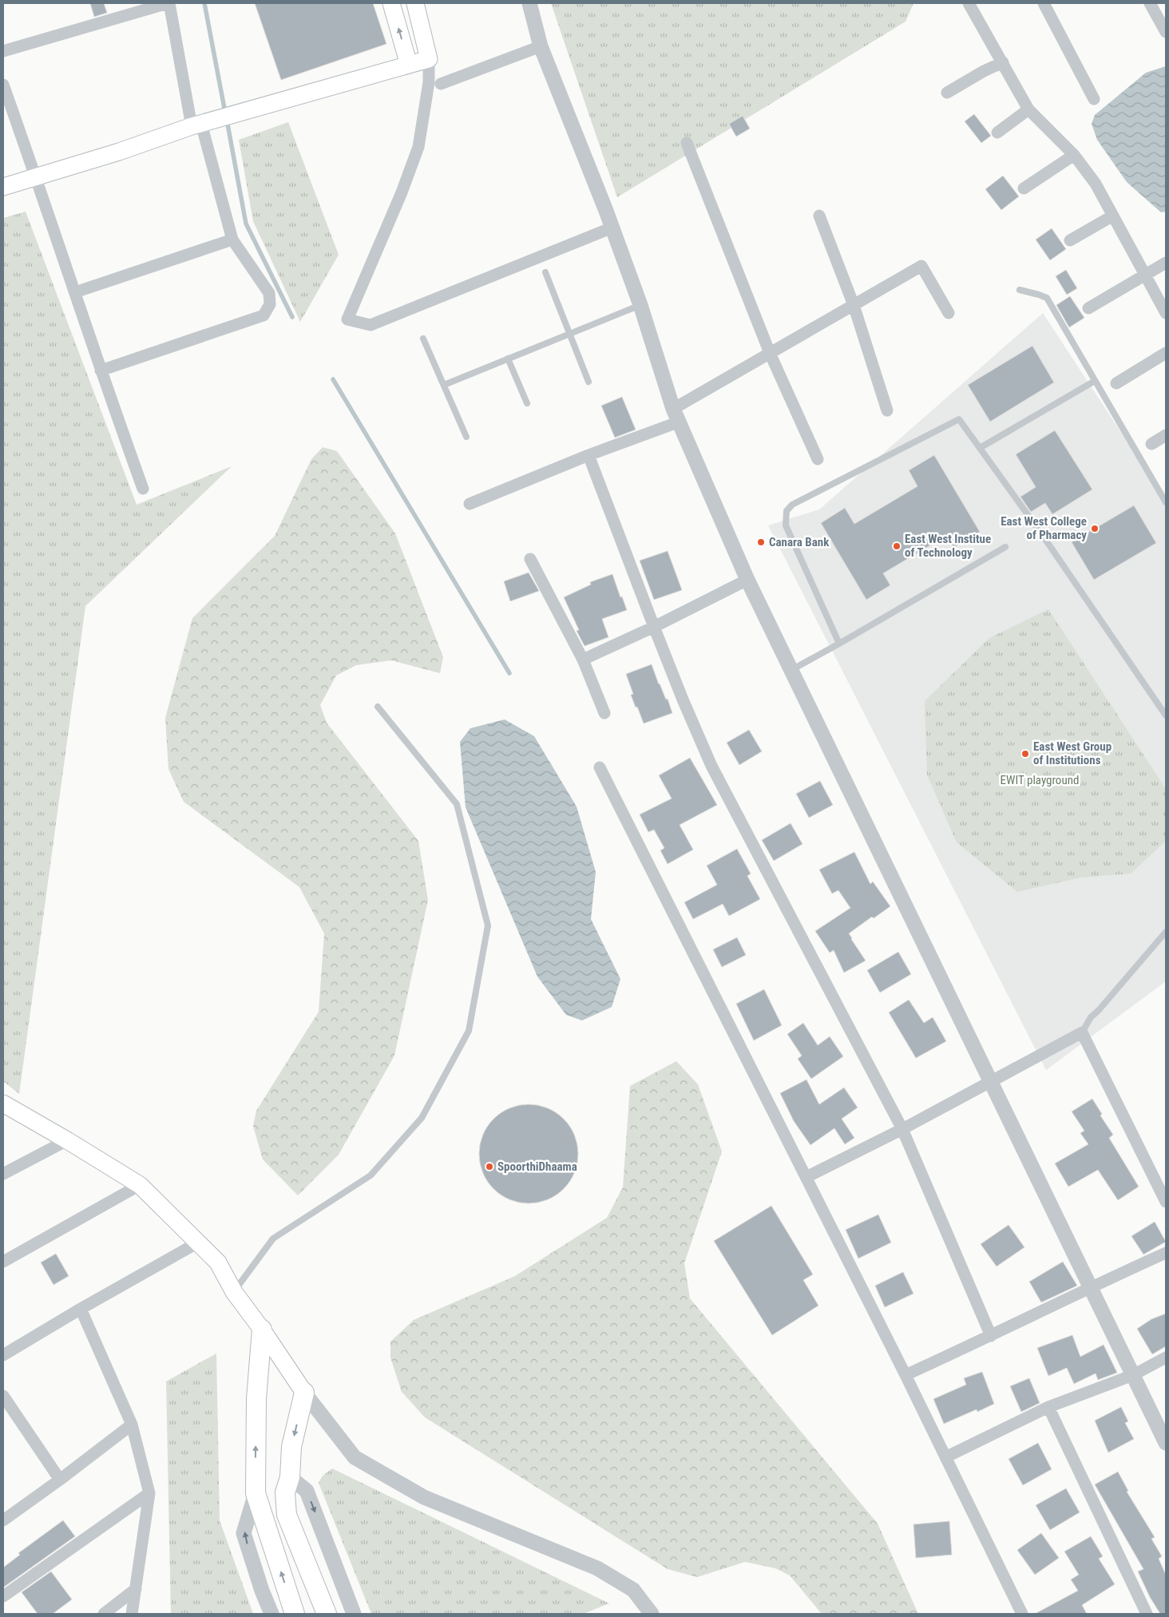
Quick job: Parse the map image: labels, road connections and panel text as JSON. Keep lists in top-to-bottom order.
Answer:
{
  "parks": ["EWIT playground"],
  "places": [
    "East West College of Pharmacy",
    "Canara Bank",
    "East West Institue of Technology",
    "East West Group of Institutions",
    "SpoorthiDhaama"
  ]
}
